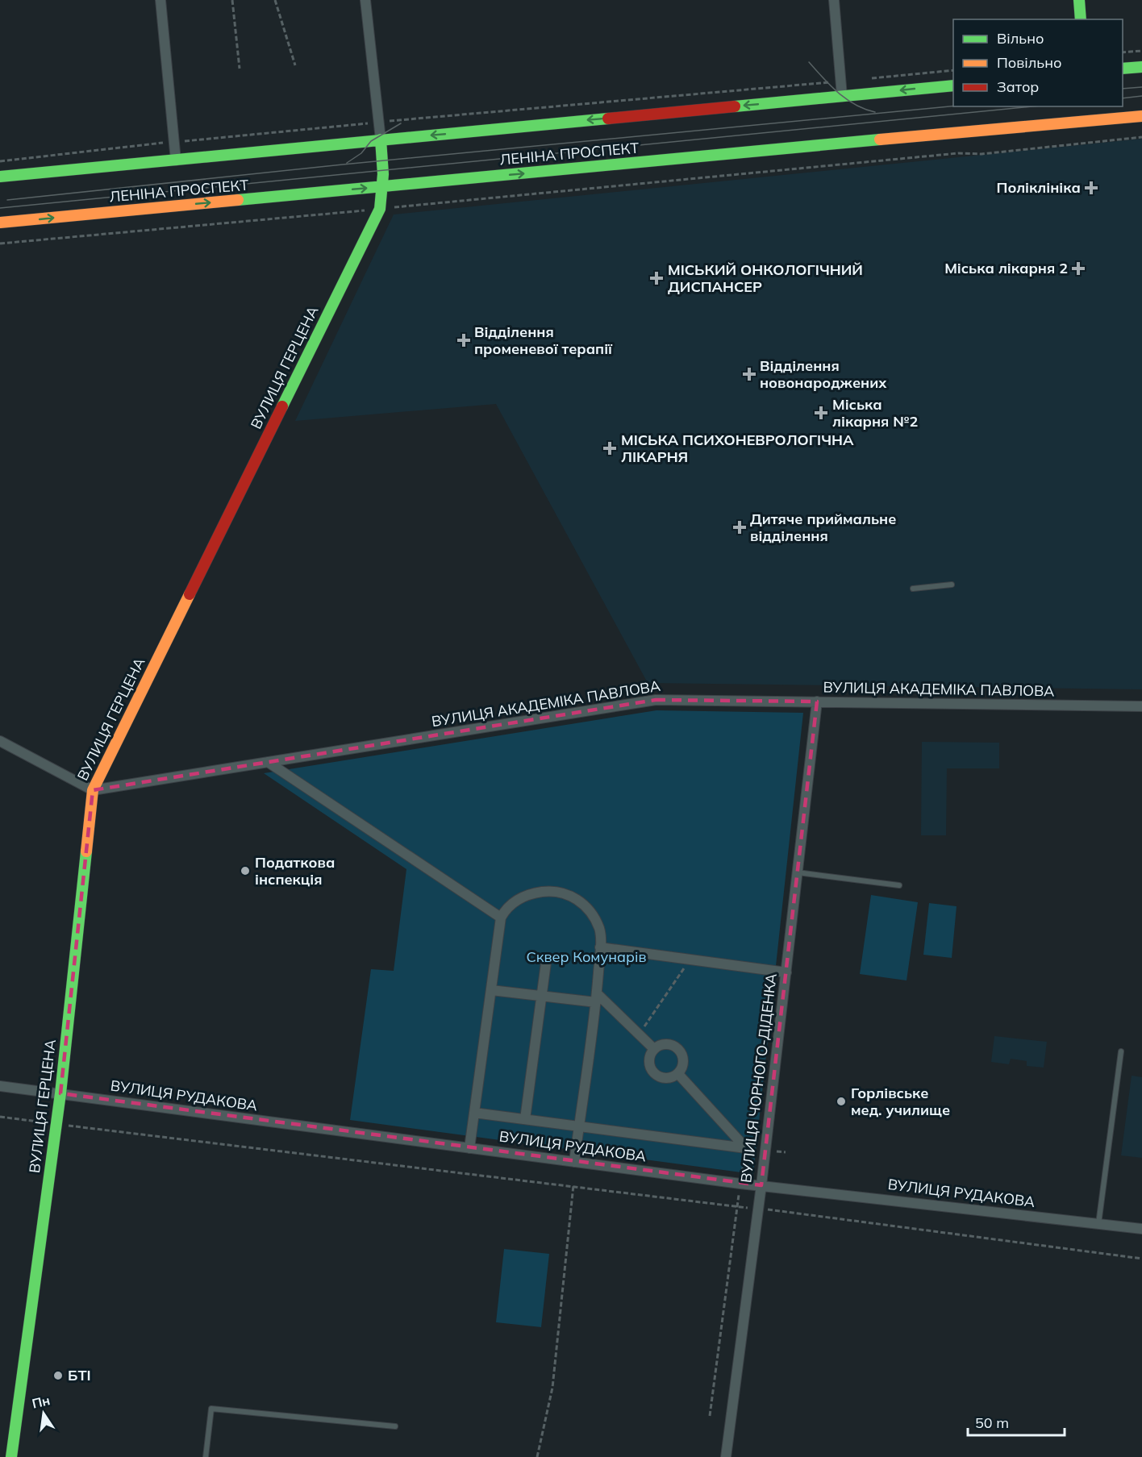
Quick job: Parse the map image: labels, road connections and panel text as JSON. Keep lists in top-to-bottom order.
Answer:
{
  "streets": {
    "main road": ["ЛЕНІНА ПРОСПЕКТ", "ВУЛИЦЯ ГЕРЦЕНА"],
    "street": ["ВУЛИЦЯ АКАДЕМІКА ПАВЛОВА", "ВУЛИЦЯ ЧОРНОГО-ДІДЕНКА", "ВУЛИЦЯ РУДАКОВА"]
  },
  "crossings": [
    ["ЛЕНІНА ПРОСПЕКТ", "ВУЛИЦЯ ГЕРЦЕНА"],
    ["ВУЛИЦЯ ГЕРЦЕНА", "ВУЛИЦЯ АКАДЕМІКА ПАВЛОВА"],
    ["ВУЛИЦЯ ГЕРЦЕНА", "ВУЛИЦЯ РУДАКОВА"],
    ["ВУЛИЦЯ АКАДЕМІКА ПАВЛОВА", "ВУЛИЦЯ ЧОРНОГО-ДІДЕНКА"],
    ["ВУЛИЦЯ ЧОРНОГО-ДІДЕНКА", "ВУЛИЦЯ РУДАКОВА"]
  ],
  "parks": ["Сквер Комунарів"],
  "places": {
    "health": [
      "Поліклініка",
      "Міська лікарня 2",
      "МІСЬКИЙ ОНКОЛОГІЧНИЙ ДИСПАНСЕР",
      "Відділення променевої терапії",
      "Відділення новонароджених",
      "Міська лікарня №2",
      "МІСЬКА ПСИХОНЕВРОЛОГІЧНА ЛІКАРНЯ",
      "Дитяче приймальне відділення"
    ],
    "other": ["Податкова інспекція", "Горлівське мед. училище", "БТІ"]
  },
  "legend": ["Вільно", "Повільно", "Затор"],
  "scale_bar": "50 m",
  "north": "top"
}
